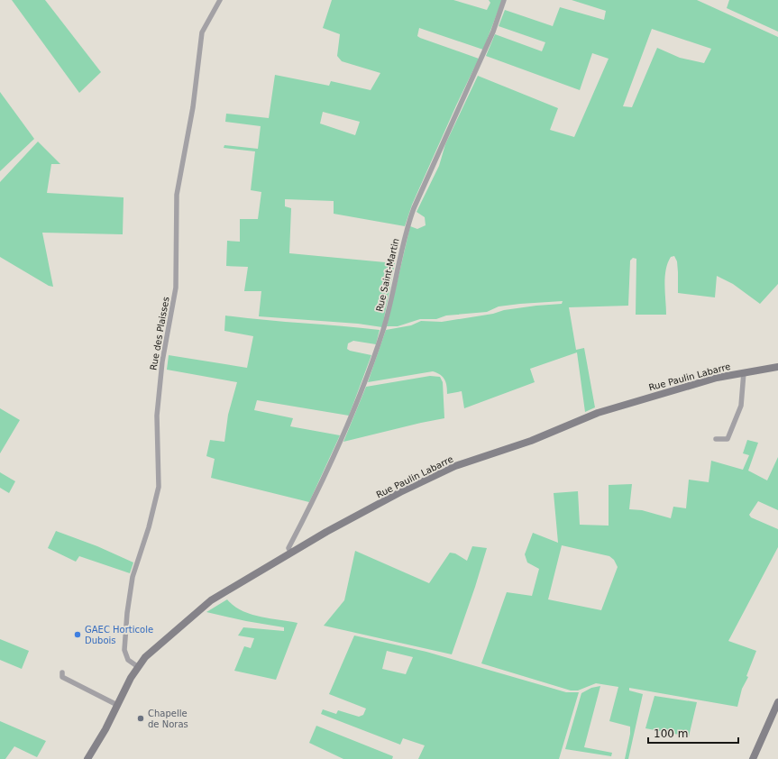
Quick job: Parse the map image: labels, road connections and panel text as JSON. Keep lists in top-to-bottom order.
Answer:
{
  "streets": {
    "street": ["Rue Saint-Martin", "Rue des Plaisses", "Rue Paulin Labarre"]
  },
  "crossings": [
    ["Rue Saint-Martin", "Rue Paulin Labarre"],
    ["Rue des Plaisses", "Rue Paulin Labarre"]
  ],
  "places": ["GAEC Horticole Dubois", "Chapelle de Noras"],
  "scale_bar": "100 m"
}
